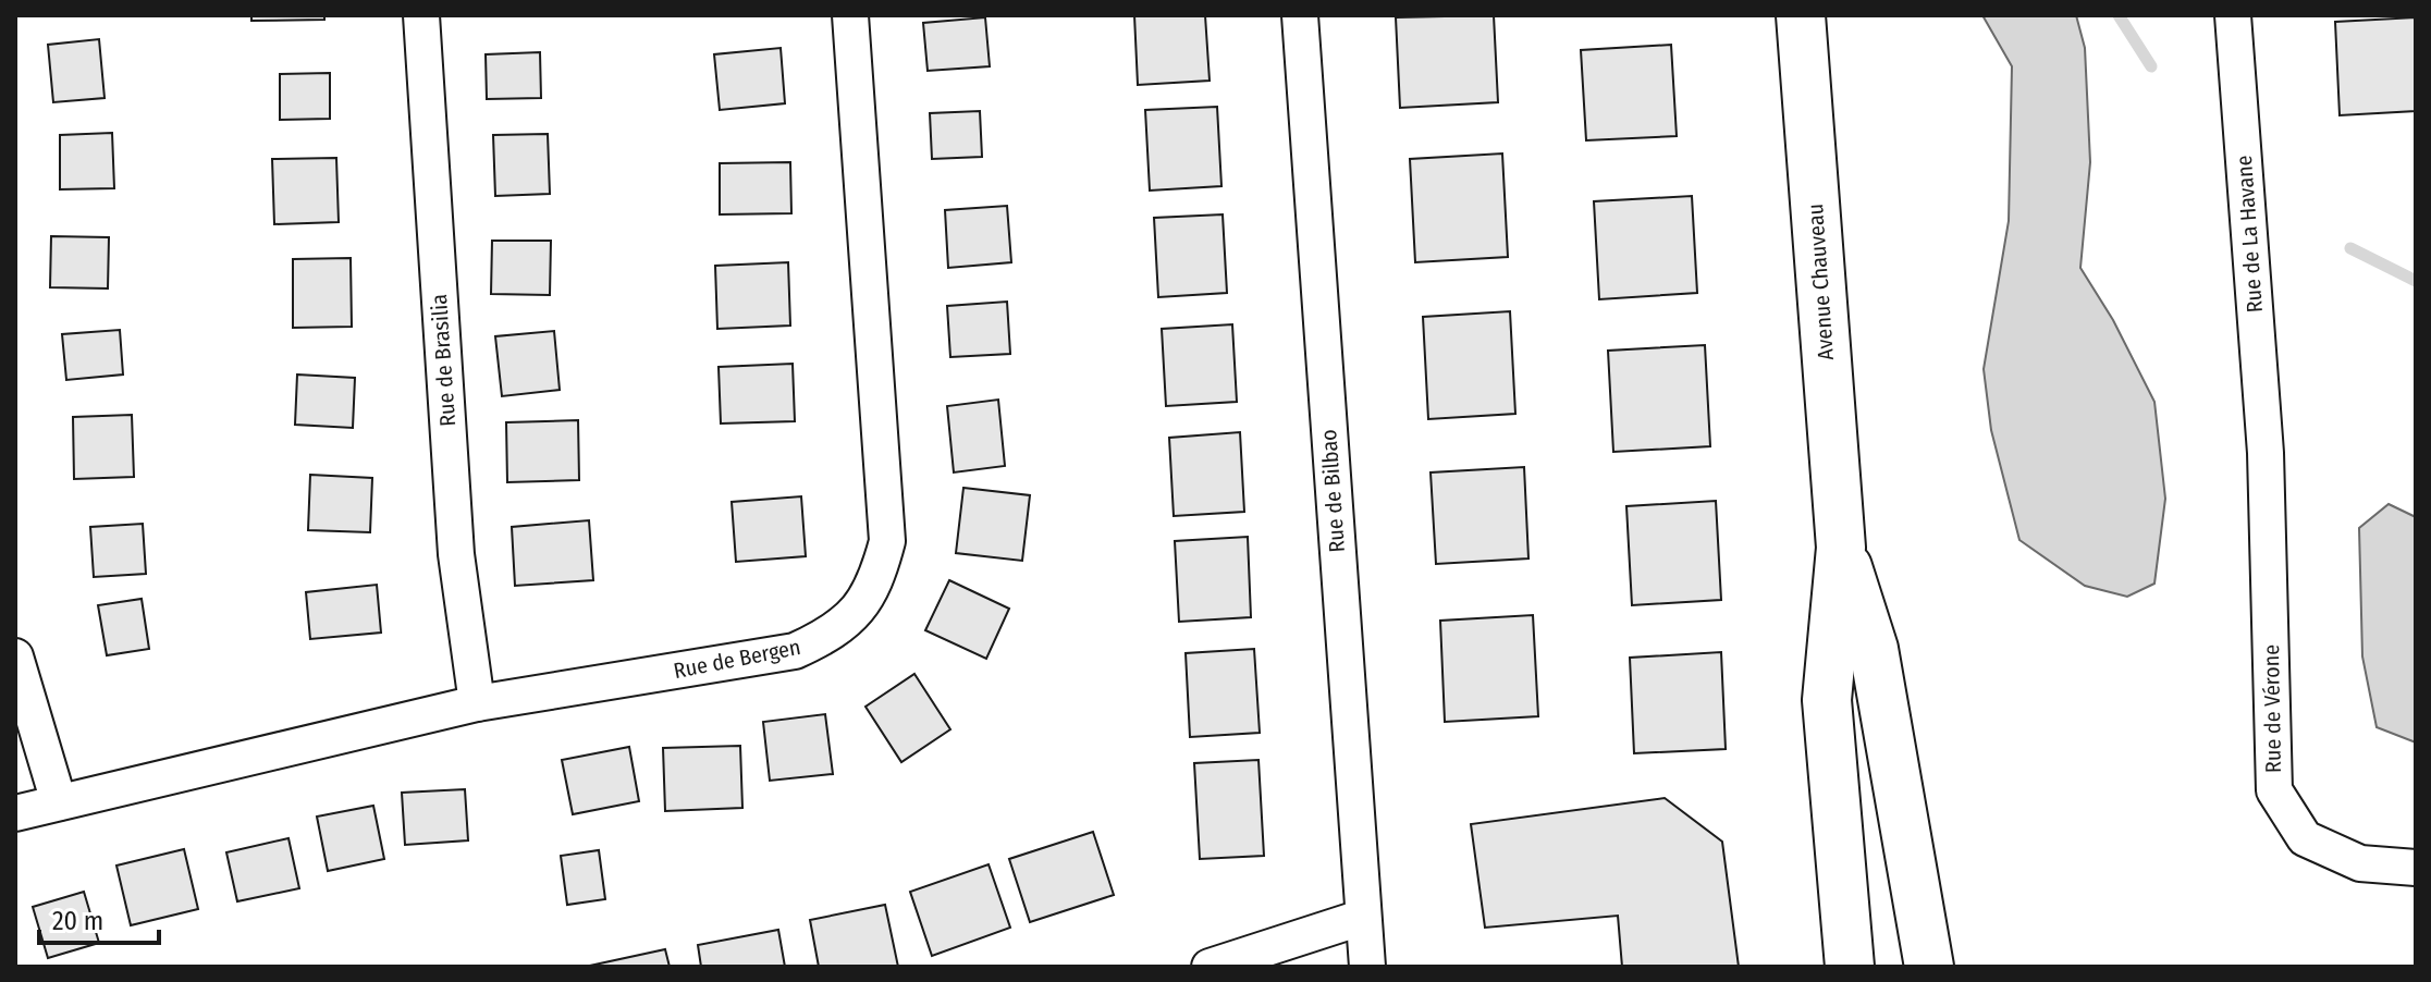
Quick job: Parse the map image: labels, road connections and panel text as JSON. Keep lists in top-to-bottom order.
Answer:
{
  "streets": {
    "main road": ["Avenue Chauveau"],
    "street": [
      "Rue de La Havane",
      "Rue de Brasilia",
      "Rue de Bilbao",
      "Rue de Bergen",
      "Rue de Vérone"
    ]
  },
  "crossings": [
    ["Rue de La Havane", "Rue de Vérone"],
    ["Rue de Brasilia", "Rue de Bergen"]
  ],
  "scale_bar": "20 m"
}
